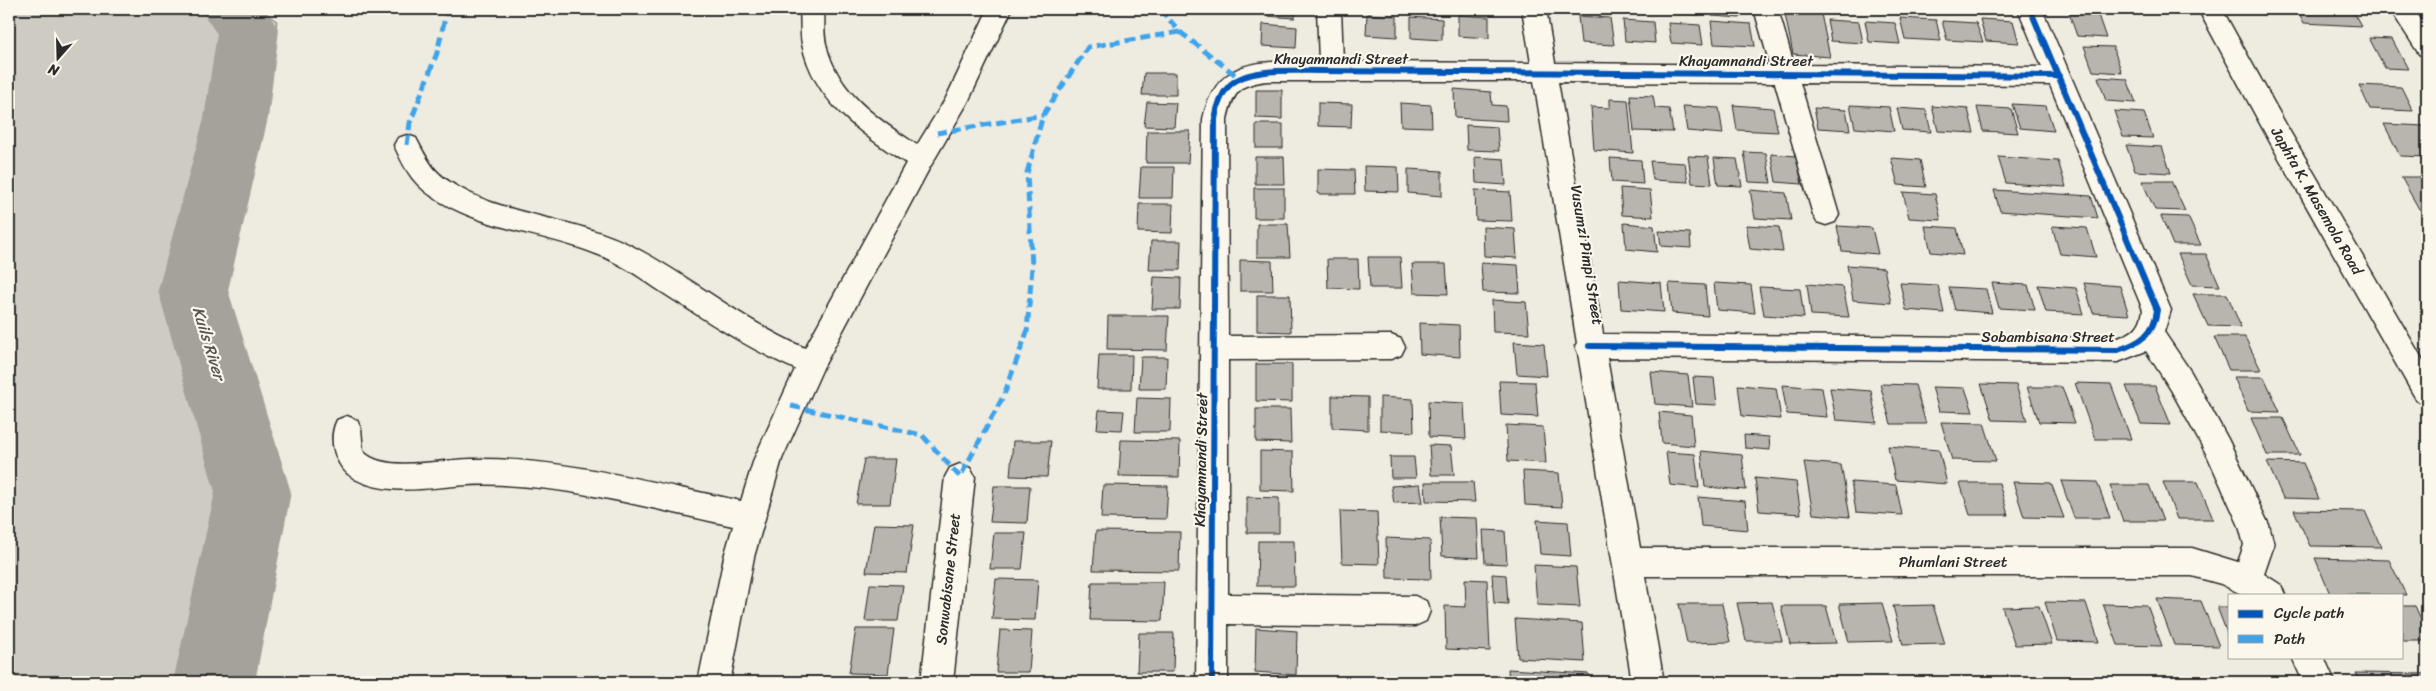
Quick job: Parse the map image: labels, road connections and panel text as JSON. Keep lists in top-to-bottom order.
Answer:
{
  "streets": {
    "street": [
      "Khayamnandi Street",
      "Japhta K. Masemola Road",
      "Vusumzi Pimpi Street",
      "Sobambisana Street",
      "Phumlani Street",
      "Sonwabisane Street"
    ]
  },
  "crossings": [
    ["Khayamnandi Street", "Vusumzi Pimpi Street"],
    ["Vusumzi Pimpi Street", "Sobambisana Street"],
    ["Vusumzi Pimpi Street", "Phumlani Street"]
  ],
  "water": ["Kuils River"],
  "legend": ["Cycle path", "Path"],
  "north": "bottom"
}
